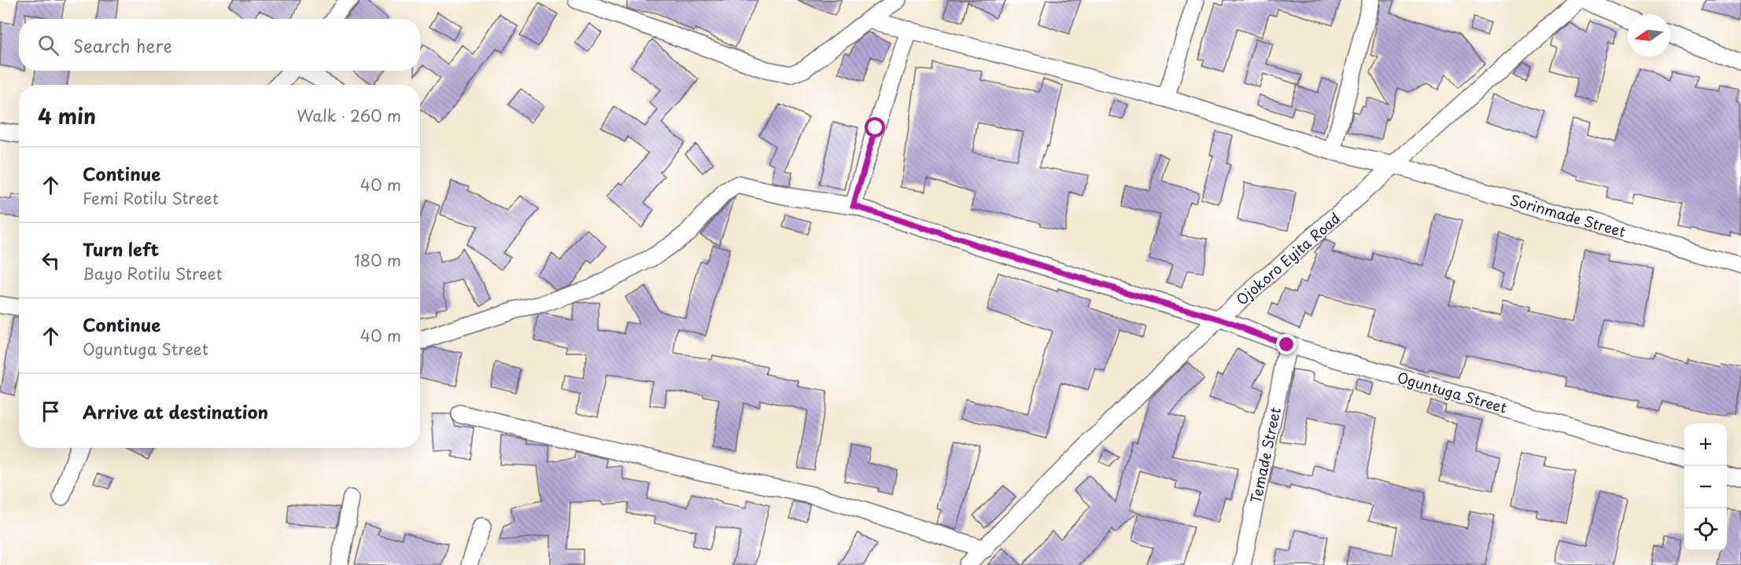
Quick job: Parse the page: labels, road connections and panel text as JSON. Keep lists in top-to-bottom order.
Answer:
{
  "streets": {
    "street": [
      "Sorinmade Street",
      "Ojokoro Eyita Road",
      "Oguntuga Street",
      "Temade Street"
    ]
  },
  "crossings": [
    ["Sorinmade Street", "Ojokoro Eyita Road"],
    ["Ojokoro Eyita Road", "Oguntuga Street"],
    ["Oguntuga Street", "Temade Street"]
  ],
  "north": "left",
  "page": {
    "search": "Search here",
    "heading": ["4 min", "Walk · 260 m"],
    "list": [
      ["Continue", "Femi Rotilu Street", "40 m"],
      ["Turn left", "Bayo Rotilu Street", "180 m"],
      ["Continue", "Oguntuga Street", "40 m"],
      "Arrive at destination"
    ],
    "map_buttons": ["+", "−"]
  }
}
